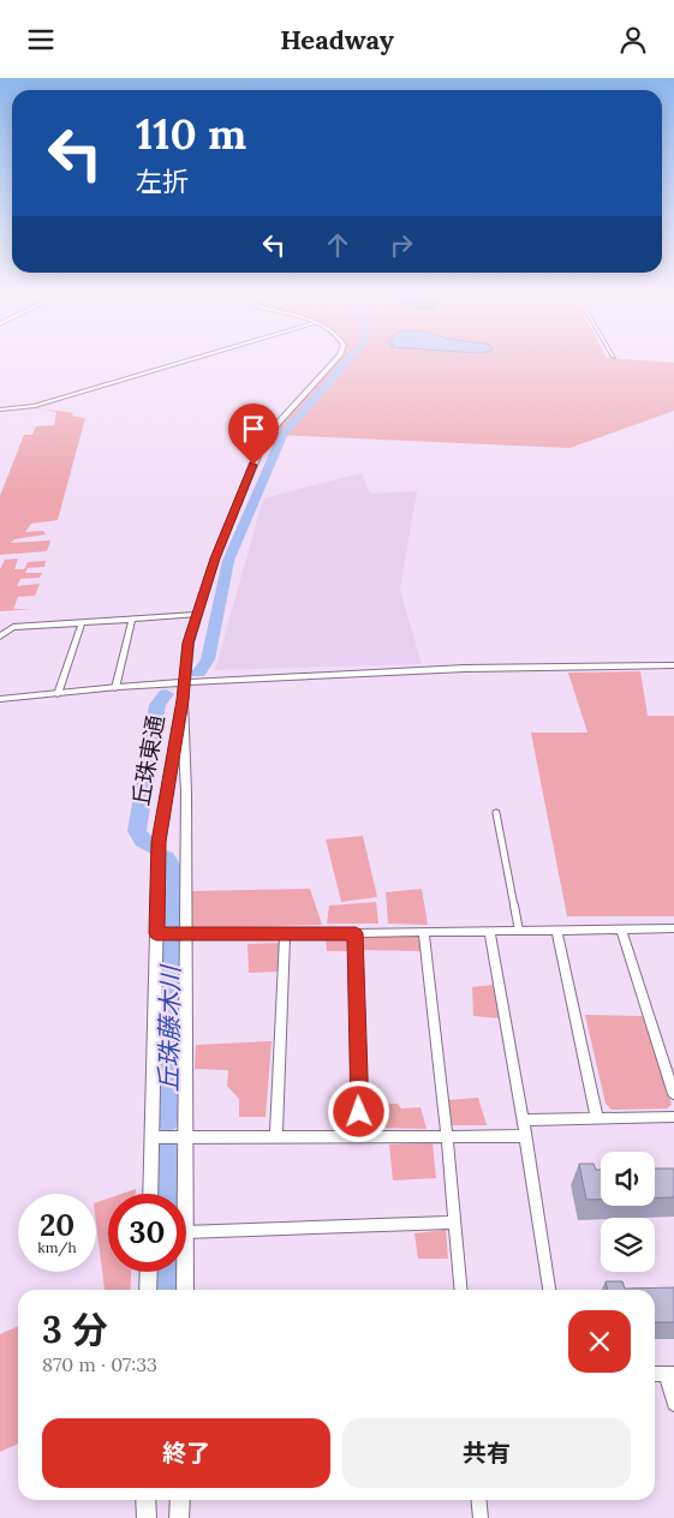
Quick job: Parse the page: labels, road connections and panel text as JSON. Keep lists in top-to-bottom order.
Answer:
{
  "streets": {
    "street": ["丘珠東通"]
  },
  "water": ["丘珠藤木川"],
  "page": {
    "header": "Headway",
    "turn": ["110 m", "左折"],
    "speed": "20 km/h",
    "limit": "30",
    "heading": ["3 分", "870 m · 07:33"],
    "buttons": ["終了", "共有"]
  }
}
